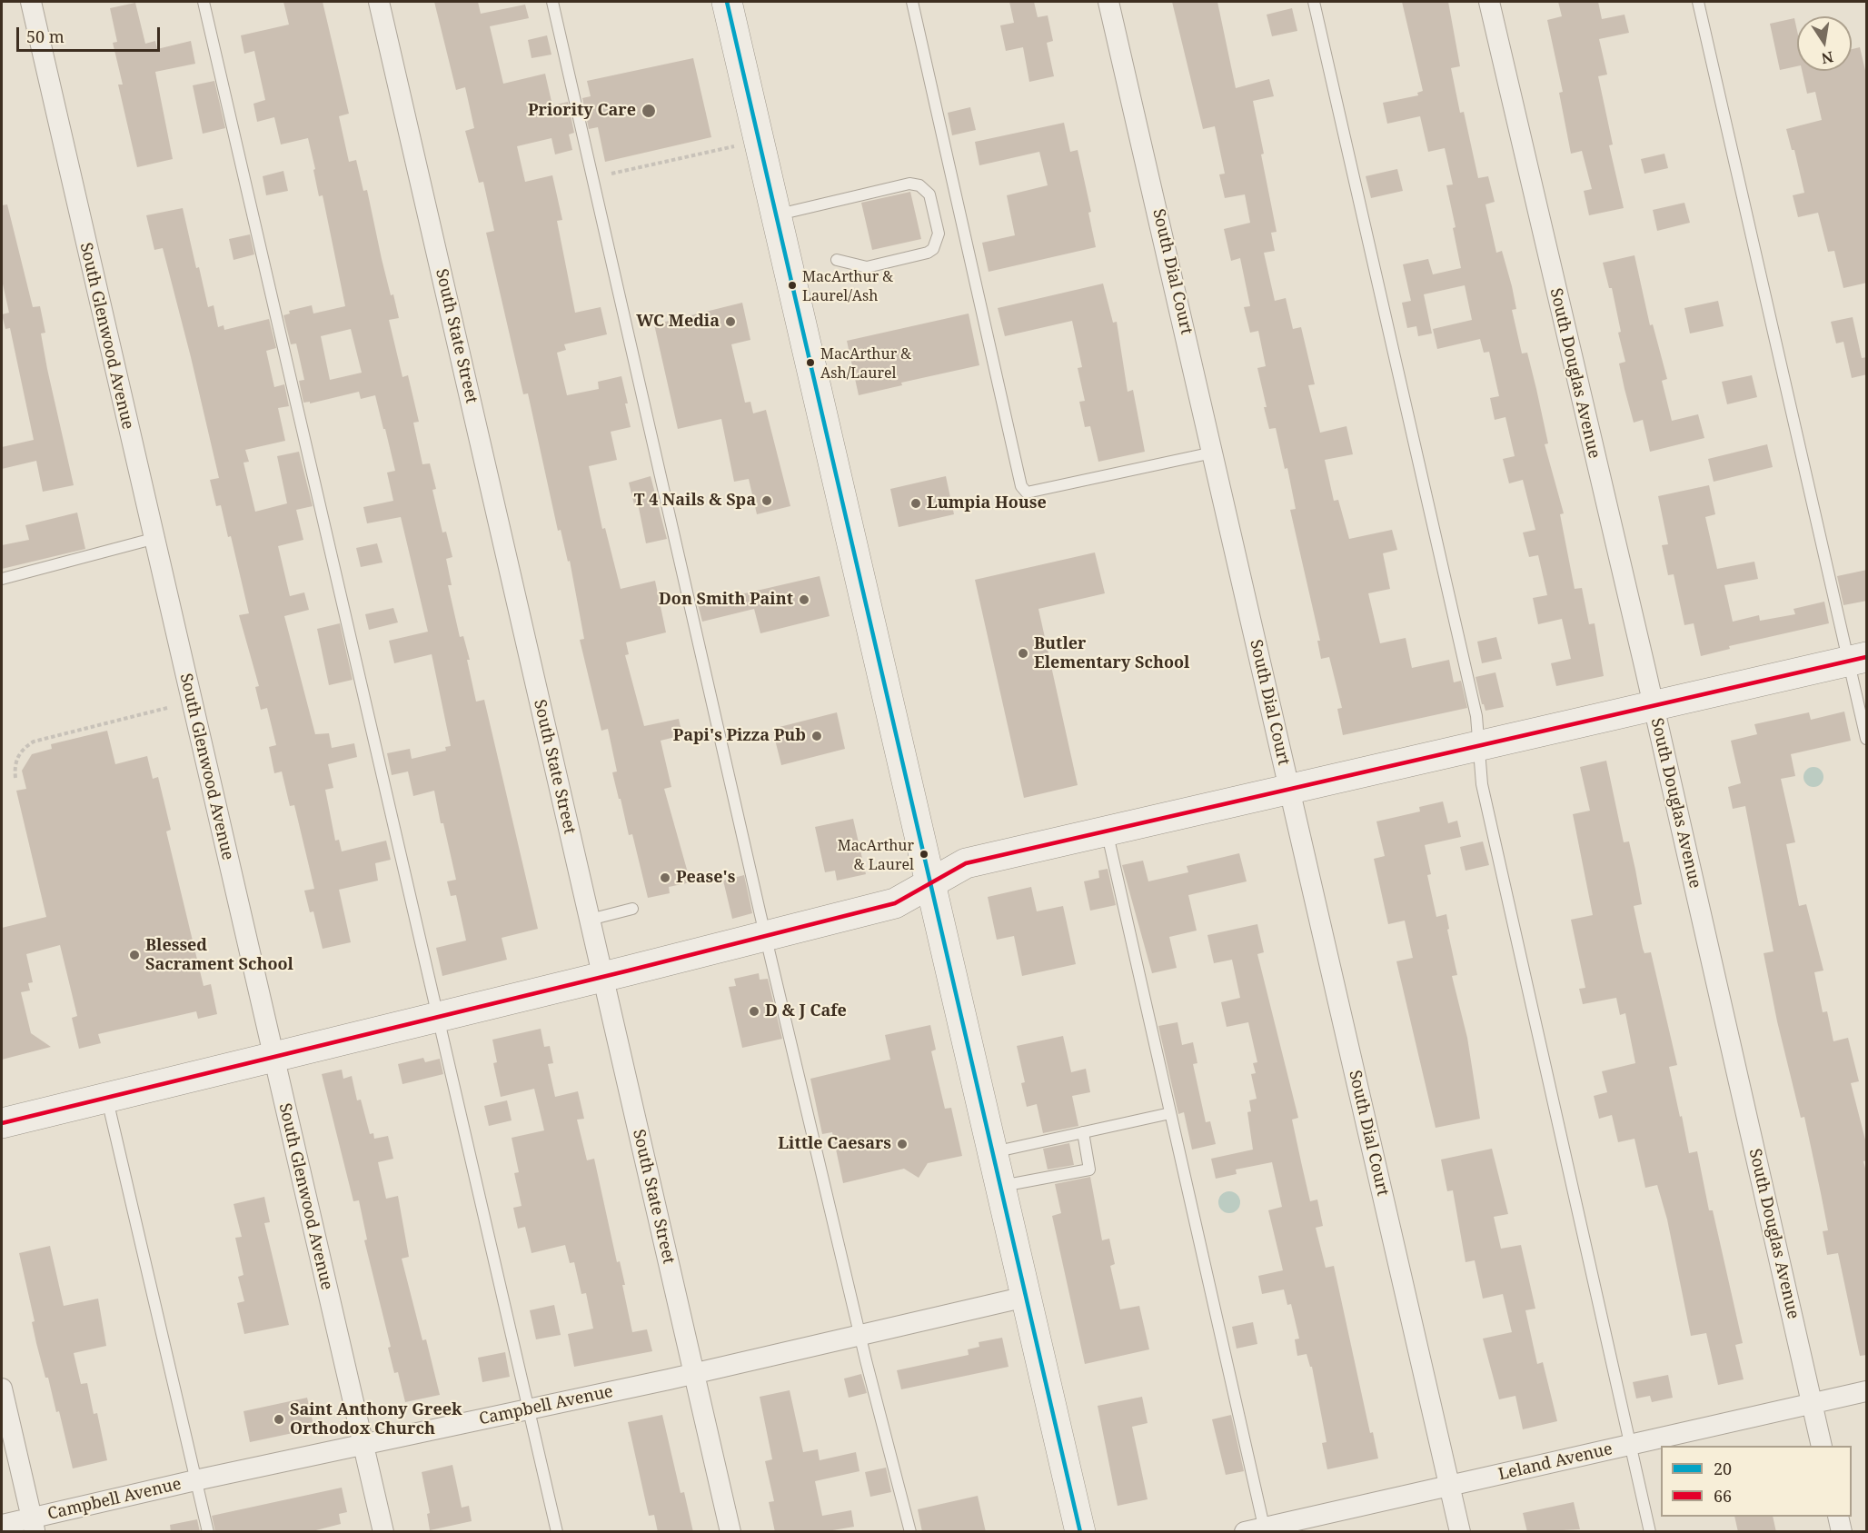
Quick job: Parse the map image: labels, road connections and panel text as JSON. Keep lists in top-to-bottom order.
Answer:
{
  "streets": {
    "street": [
      "South Dial Court",
      "South Glenwood Avenue",
      "South State Street",
      "South Douglas Avenue",
      "Campbell Avenue",
      "Leland Avenue"
    ]
  },
  "crossings": [
    ["South Dial Court", "Leland Avenue"],
    ["South Glenwood Avenue", "Campbell Avenue"],
    ["South State Street", "Campbell Avenue"],
    ["South Douglas Avenue", "Leland Avenue"]
  ],
  "places": [
    "Priority Care",
    "MacArthur & Laurel/Ash",
    "WC Media",
    "MacArthur & Ash/Laurel",
    "T 4 Nails & Spa",
    "Lumpia House",
    "Don Smith Paint",
    "Butler Elementary School",
    "Papi's Pizza Pub",
    "MacArthur & Laurel",
    "Pease's",
    "Blessed Sacrament School",
    "D & J Cafe",
    "Little Caesars",
    "Saint Anthony Greek Orthodox Church"
  ],
  "lines": ["transit line 20", "transit line 66"],
  "legend": ["20", "66"],
  "scale_bar": "50 m",
  "north": "bottom"
}
